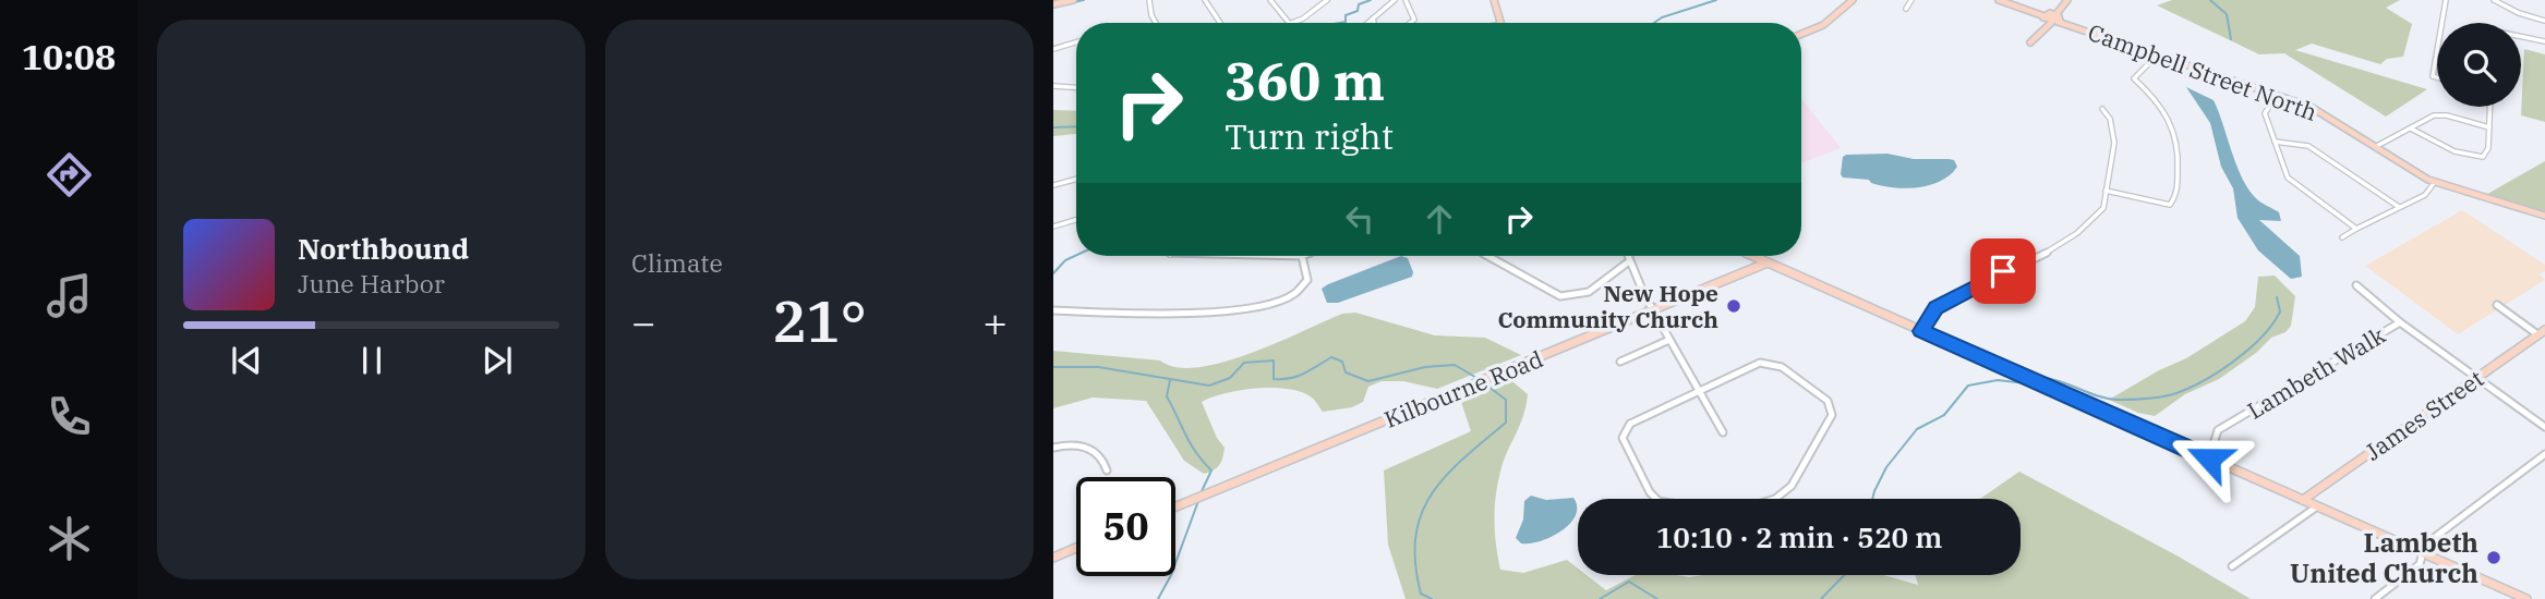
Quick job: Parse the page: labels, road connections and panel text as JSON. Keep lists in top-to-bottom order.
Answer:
{
  "streets": {
    "street": [
      "Campbell Street North",
      "Lambeth Walk",
      "Kilbourne Road",
      "James Street"
    ]
  },
  "places": ["New Hope Community Church", "Lambeth United Church"],
  "page": {
    "tabs": "10:08",
    "tile": "Climate",
    "turn": ["360 m", "Turn right"],
    "song": ["Northbound", "June Harbor"],
    "heat": ["−", "21°", "+"],
    "limit": "50",
    "trip": "10:10 · 2 min · 520 m"
  }
}
